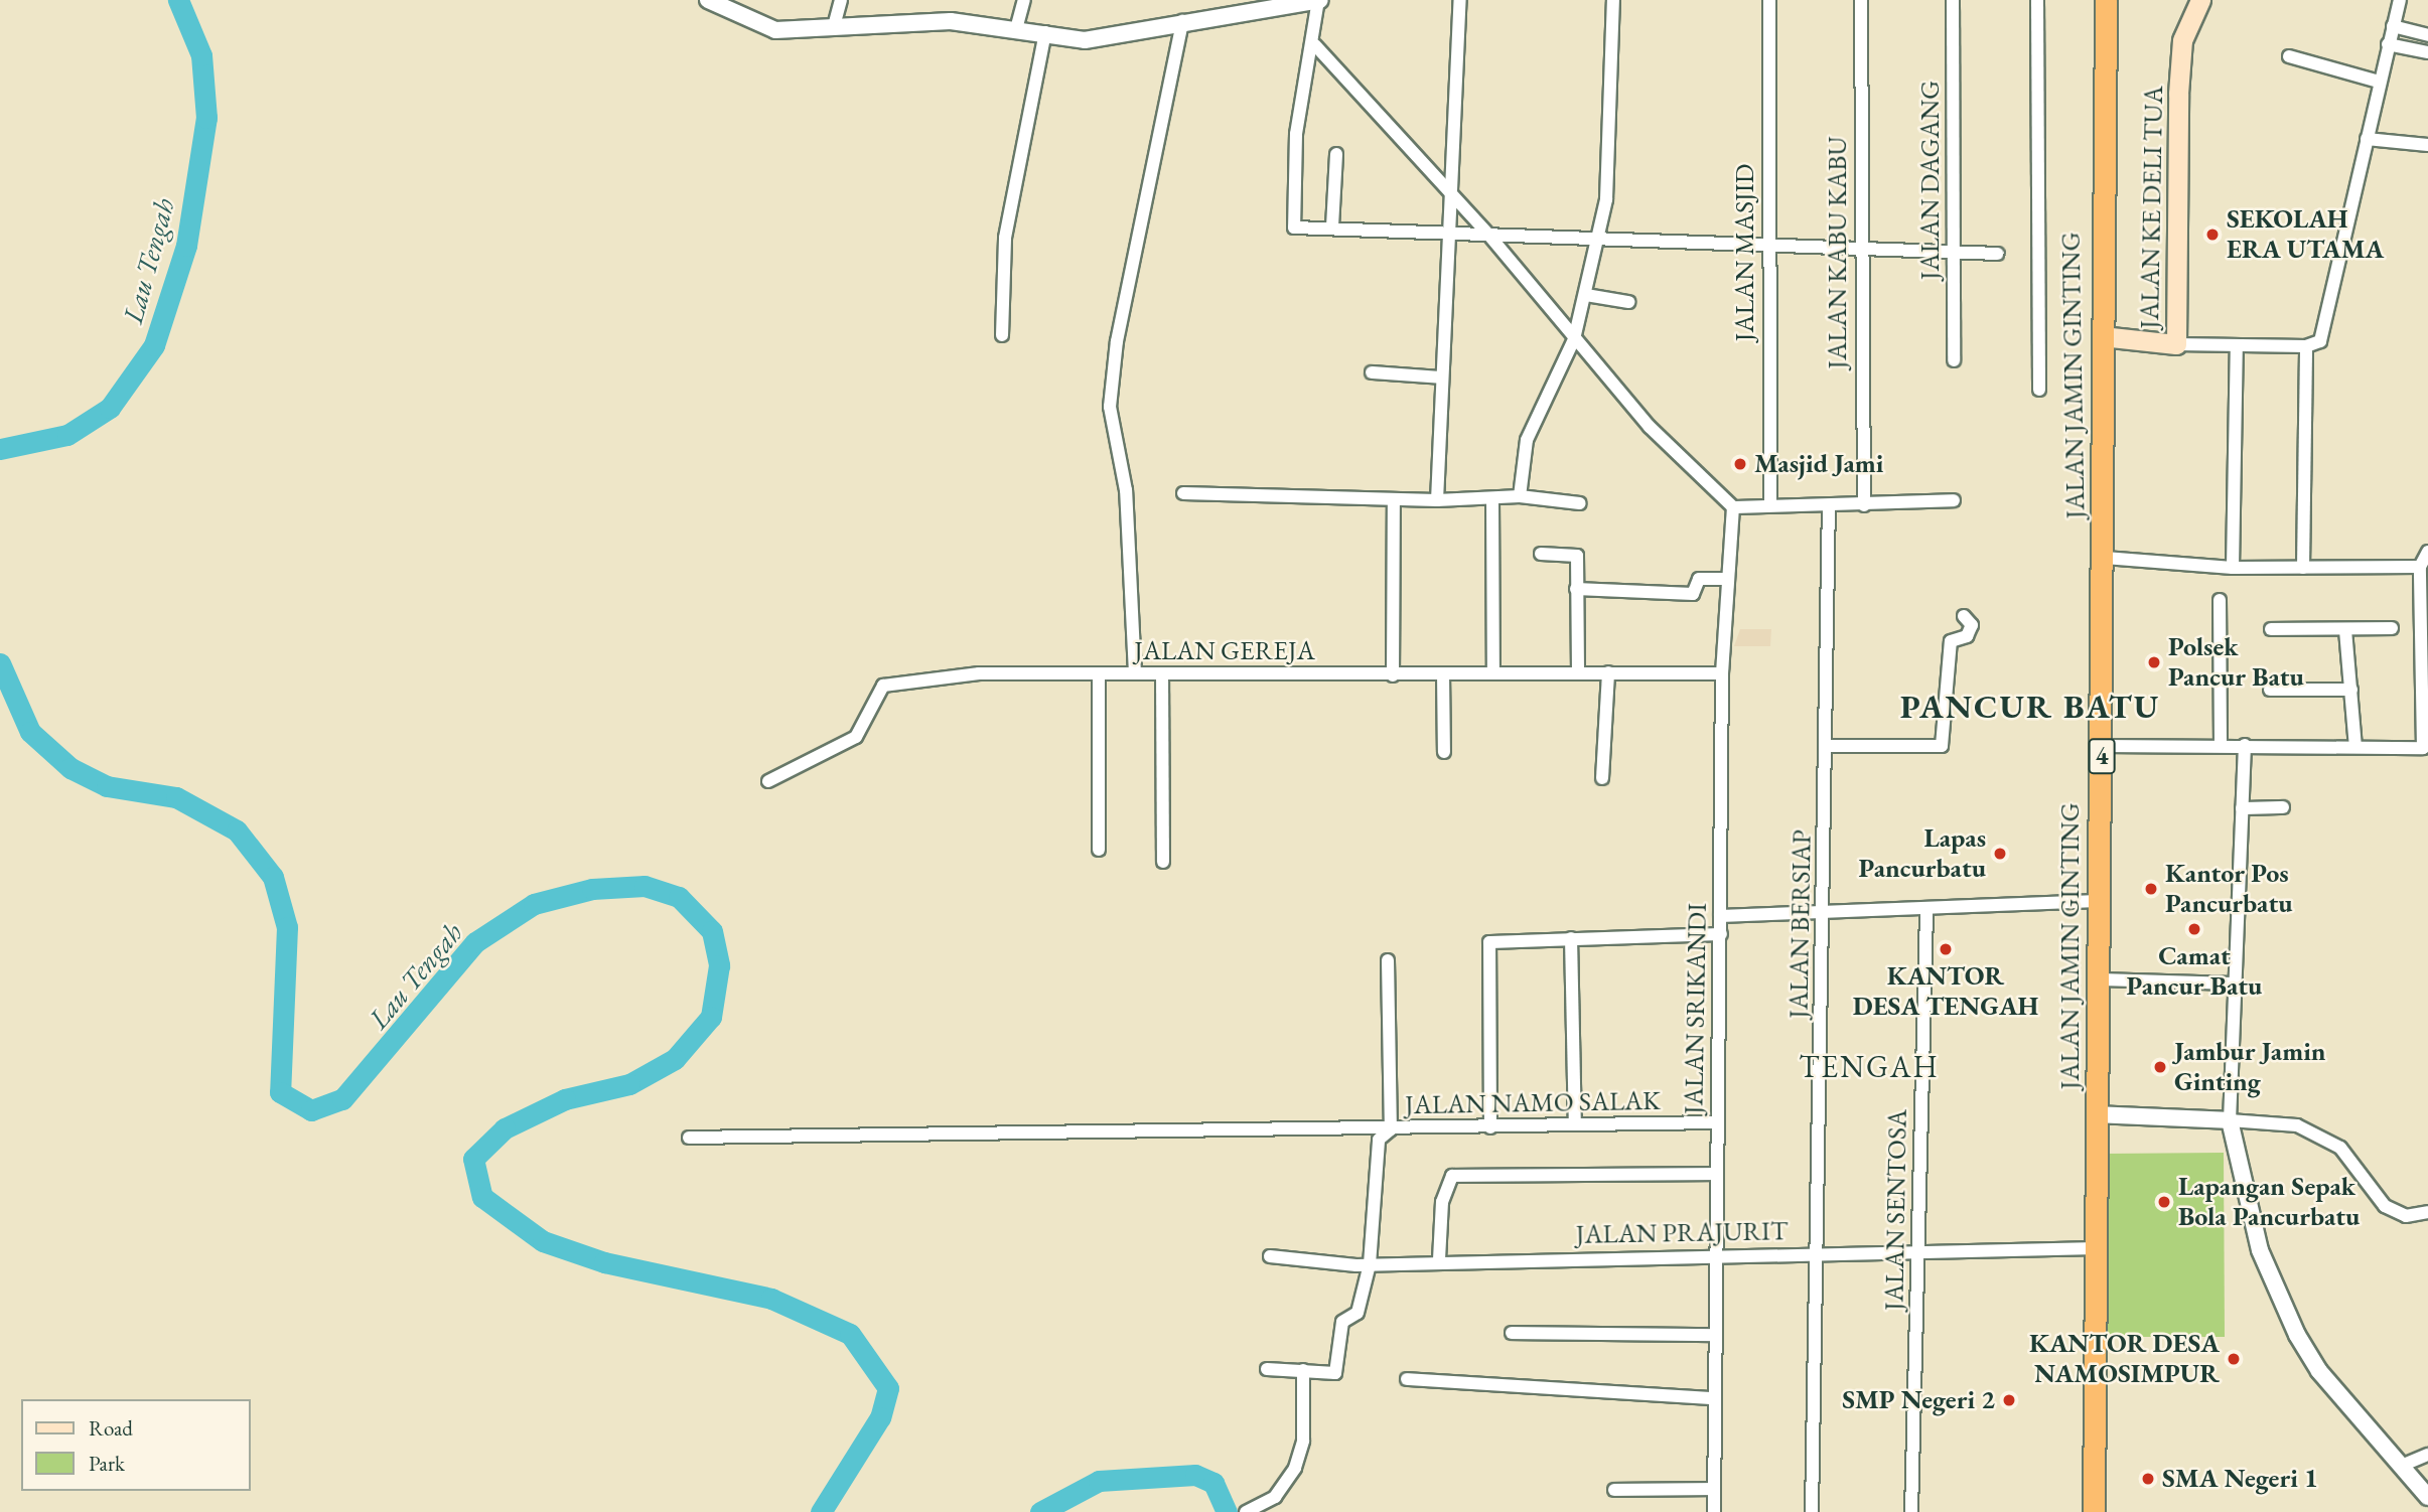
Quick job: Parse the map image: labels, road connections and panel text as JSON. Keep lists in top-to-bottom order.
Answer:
{
  "streets": {
    "highway": ["JALAN JAMIN GINTING", "4"],
    "main road": ["JALAN KE DELI TUA"],
    "street": [
      "JALAN DAGANG",
      "JALAN MASJID",
      "JALAN KABU KABU",
      "JALAN GEREJA",
      "JALAN BERSIAP",
      "JALAN SRIKANDI",
      "JALAN NAMO SALAK",
      "JALAN SENTOSA",
      "JALAN PRAJURIT"
    ]
  },
  "crossings": [
    ["JALAN KE DELI TUA", "JALAN JAMIN GINTING"],
    ["JALAN JAMIN GINTING", "JALAN PRAJURIT"],
    ["JALAN GEREJA", "JALAN SRIKANDI"],
    ["JALAN BERSIAP", "JALAN PRAJURIT"],
    ["JALAN SRIKANDI", "JALAN NAMO SALAK"],
    ["JALAN SRIKANDI", "JALAN PRAJURIT"],
    ["JALAN SENTOSA", "JALAN PRAJURIT"]
  ],
  "districts": ["PANCUR BATU", "TENGAH"],
  "water": ["Lau Tengah"],
  "places": [
    "SEKOLAH ERA UTAMA",
    "Masjid Jami",
    "Polsek Pancur Batu",
    "Lapas Pancurbatu",
    "Kantor Pos Pancurbatu",
    "Camat Pancur Batu",
    "KANTOR DESA TENGAH",
    "Jambur Jamin Ginting",
    "Lapangan Sepak Bola Pancurbatu",
    "KANTOR DESA NAMOSIMPUR",
    "SMP Negeri 2",
    "SMA Negeri 1"
  ],
  "legend": ["Road", "Park"]
}
